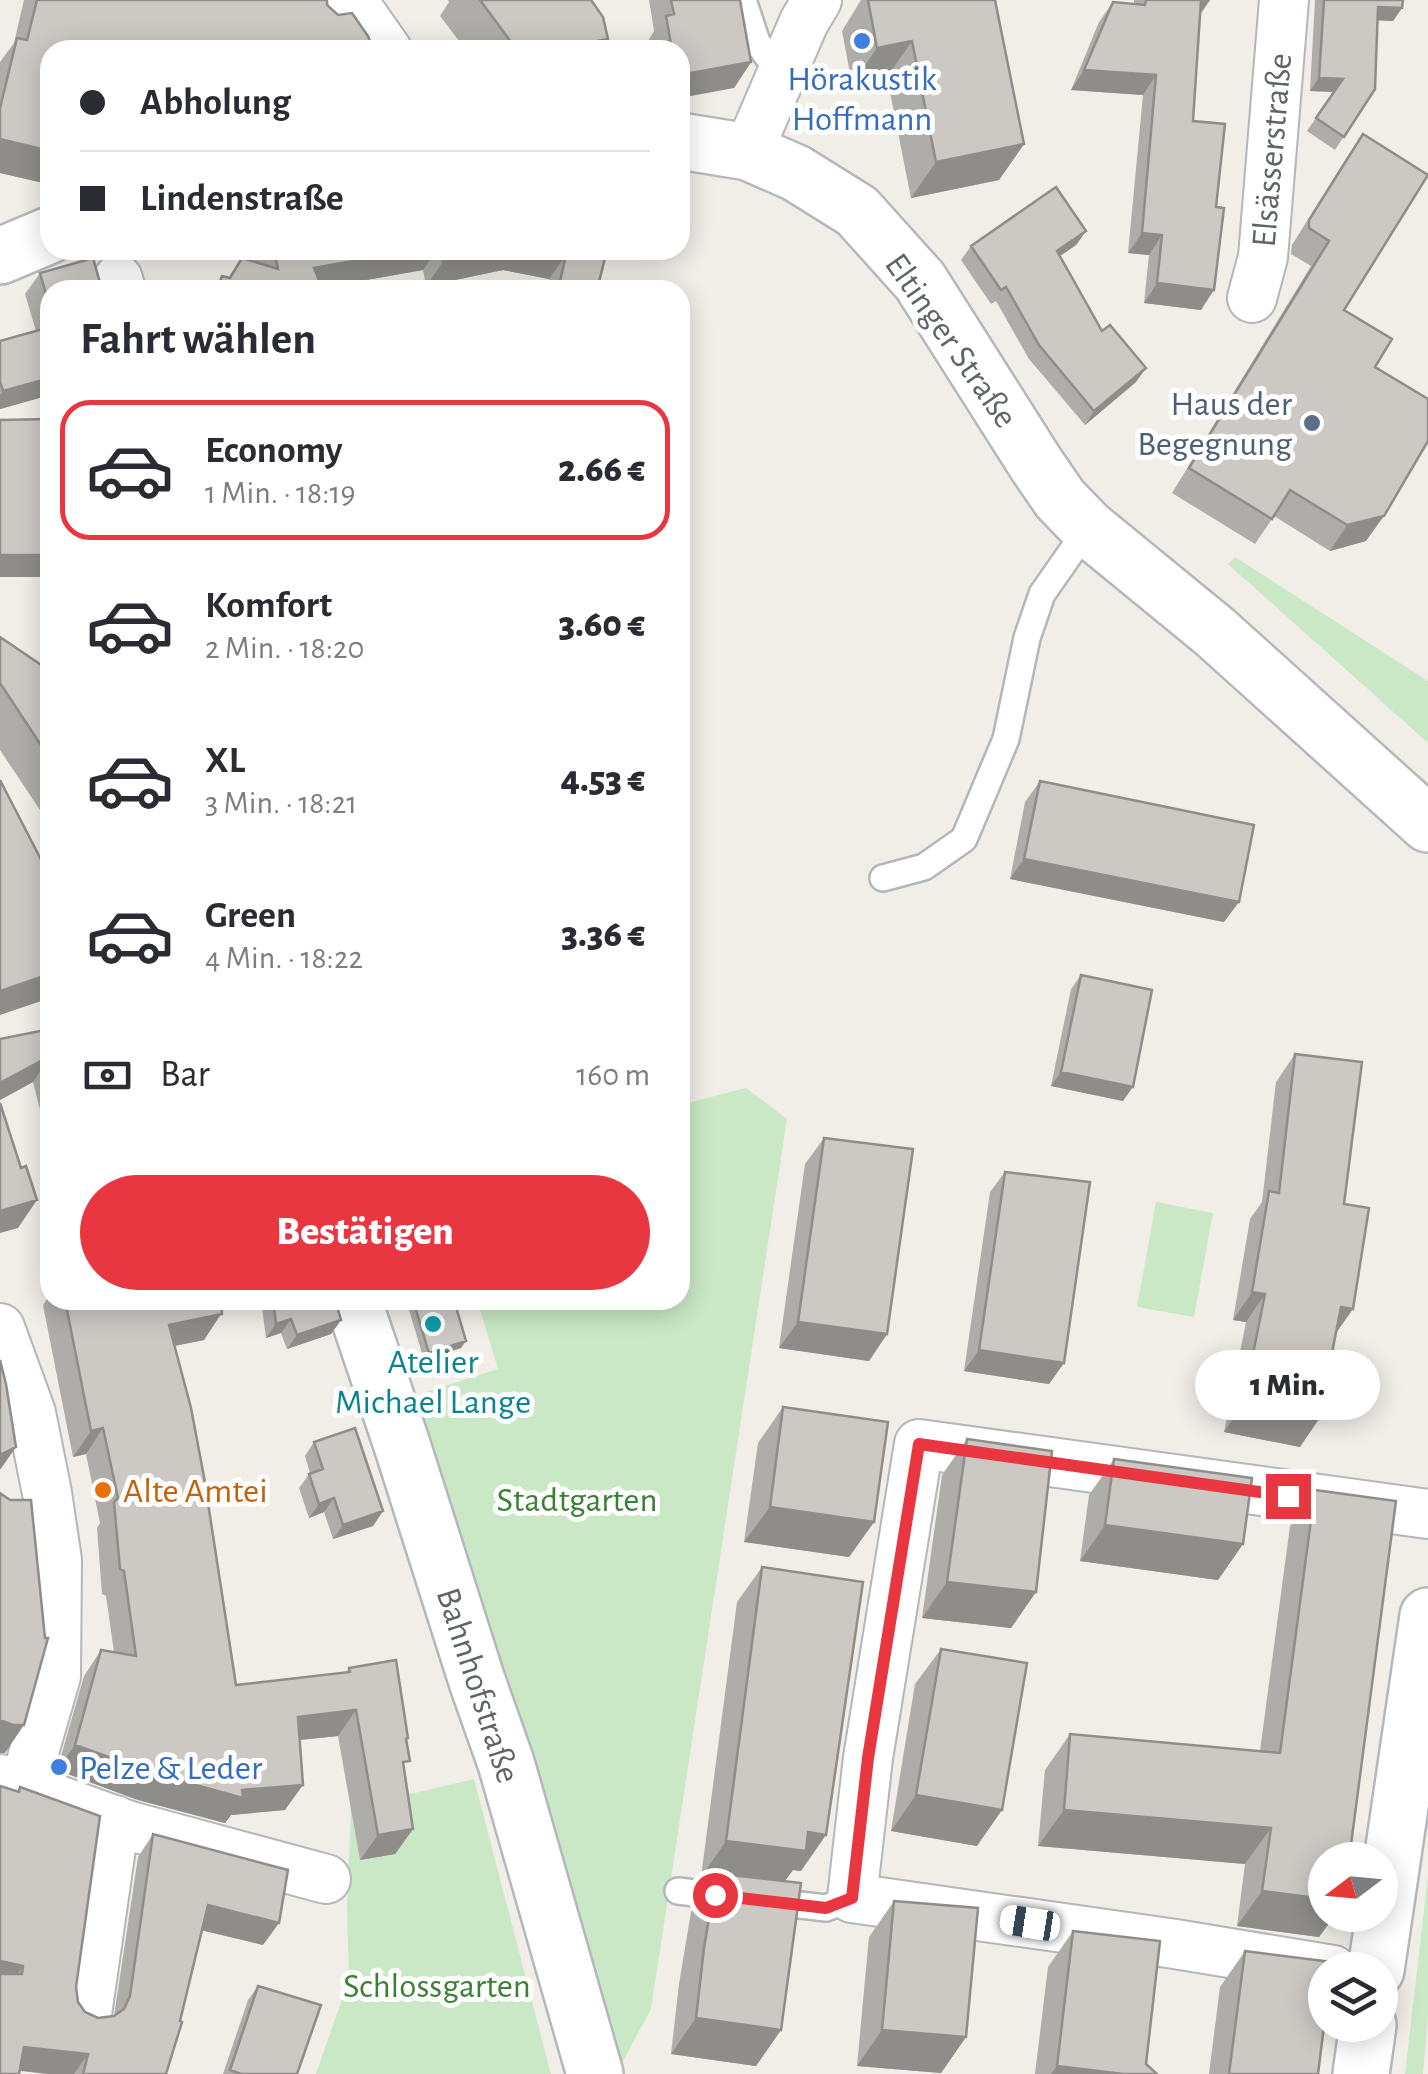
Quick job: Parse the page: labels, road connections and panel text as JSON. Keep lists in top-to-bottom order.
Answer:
{
  "streets": {
    "street": ["Elsässerstraße", "Eltinger Straße", "Bahnhofstraße"]
  },
  "parks": ["Stadtgarten", "Schlossgarten"],
  "places": [
    "Hörakustik Hoffmann",
    "Haus der Begegnung",
    "Atelier Michael Lange",
    "Alte Amtei",
    "Pelze & Leder"
  ],
  "north": "left",
  "page": {
    "banner": ["Abholung", "Lindenstraße"],
    "heading": "Fahrt wählen",
    "list": [
      {
        "name": "Economy",
        "note": "1 Min. · 18:19",
        "value": "2.66 €"
      },
      {
        "name": "Komfort",
        "note": "2 Min. · 18:20",
        "value": "3.60 €"
      },
      {
        "name": "XL",
        "note": "3 Min. · 18:21",
        "value": "4.53 €"
      },
      {
        "name": "Green",
        "note": "4 Min. · 18:22",
        "value": "3.36 €"
      }
    ],
    "pay": ["Bar", "160 m"],
    "buttons": "Bestätigen",
    "bubble": "1 Min."
  }
}
